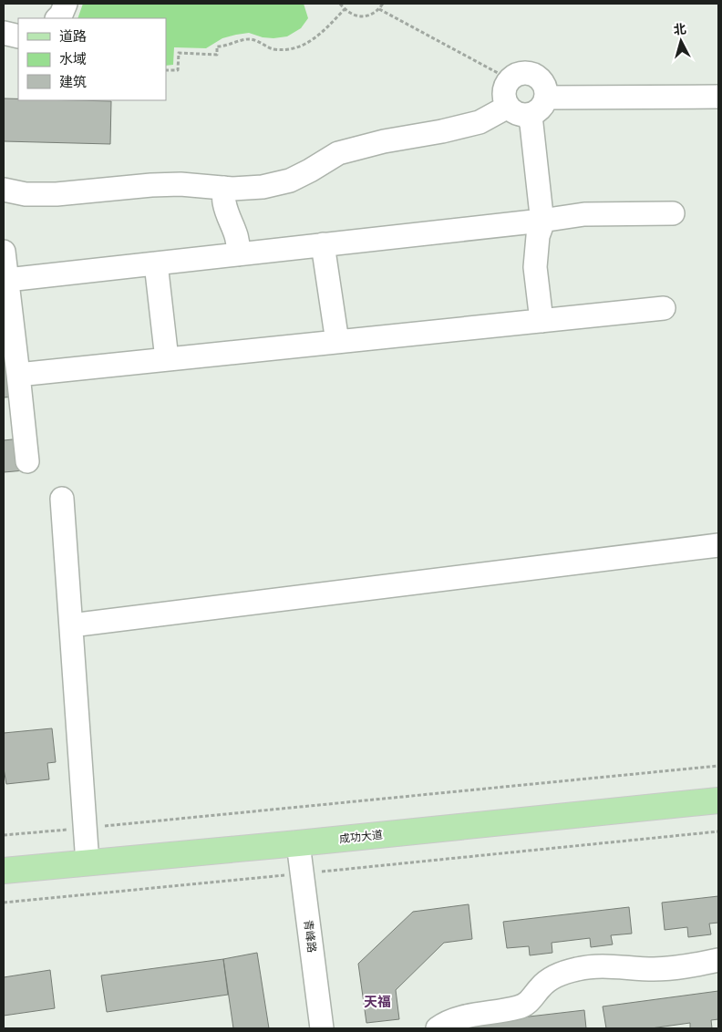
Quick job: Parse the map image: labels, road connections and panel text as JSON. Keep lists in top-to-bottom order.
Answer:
{
  "streets": {
    "main road": ["成功大道"],
    "street": ["青峰路"]
  },
  "crossings": [
    ["成功大道", "青峰路"]
  ],
  "districts": ["天福"],
  "legend": ["道路", "水域", "建筑"],
  "north": "top"
}
